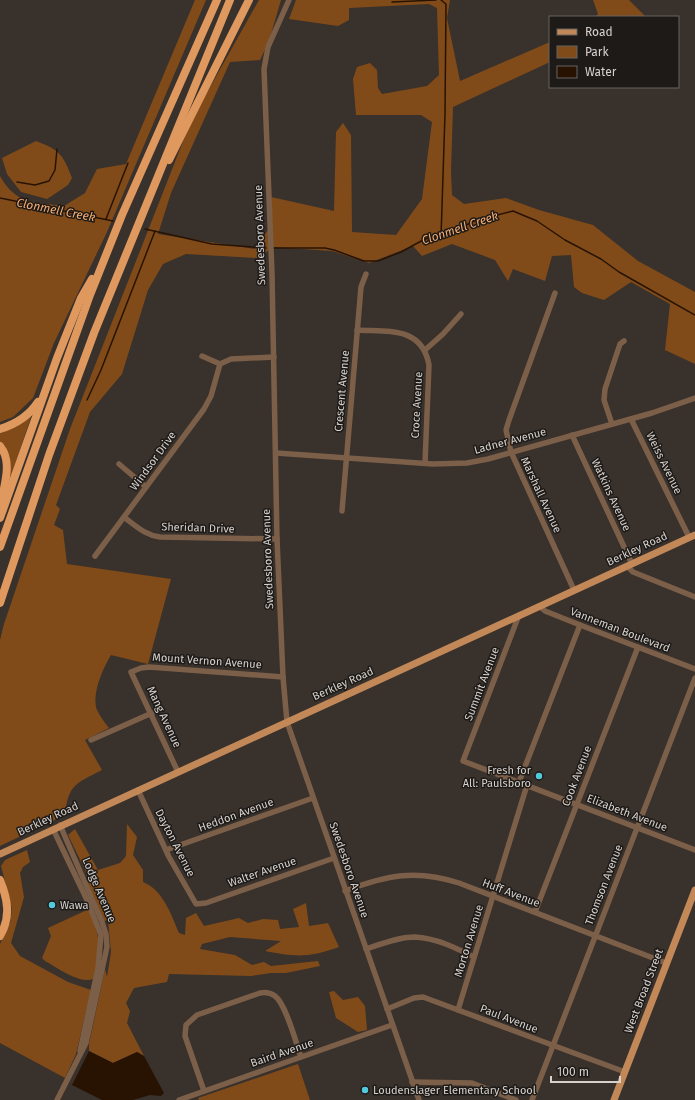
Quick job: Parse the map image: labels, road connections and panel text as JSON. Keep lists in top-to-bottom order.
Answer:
{
  "streets": {
    "main road": ["Berkley Road", "West Broad Street"],
    "street": [
      "Swedesboro Avenue",
      "Crescent Avenue",
      "Croce Avenue",
      "Ladner Avenue",
      "Windsor Drive",
      "Weiss Avenue",
      "Marshall Avenue",
      "Watkins Avenue",
      "Sheridan Drive",
      "Vanneman Boulevard",
      "Mount Vernon Avenue",
      "Summit Avenue",
      "Mang Avenue",
      "Cook Avenue",
      "Elizabeth Avenue",
      "Heddon Avenue",
      "Dayton Avenue",
      "Walter Avenue",
      "Thomson Avenue",
      "Lodge Avenue",
      "Huff Avenue",
      "Morton Avenue",
      "Paul Avenue",
      "Baird Avenue"
    ]
  },
  "crossings": [
    ["Swedesboro Avenue", "Ladner Avenue"],
    ["Swedesboro Avenue", "Sheridan Drive"],
    ["Swedesboro Avenue", "Berkley Road"],
    ["Swedesboro Avenue", "Mount Vernon Avenue"],
    ["Swedesboro Avenue", "Heddon Avenue"],
    ["Swedesboro Avenue", "Walter Avenue"],
    ["Swedesboro Avenue", "Huff Avenue"],
    ["Swedesboro Avenue", "Paul Avenue"],
    ["Swedesboro Avenue", "Baird Avenue"],
    ["Crescent Avenue", "Ladner Avenue"],
    ["Croce Avenue", "Ladner Avenue"],
    ["Ladner Avenue", "Weiss Avenue"],
    ["Ladner Avenue", "Marshall Avenue"],
    ["Ladner Avenue", "Watkins Avenue"],
    ["Windsor Drive", "Sheridan Drive"],
    ["Weiss Avenue", "Berkley Road"],
    ["Marshall Avenue", "Berkley Road"],
    ["Watkins Avenue", "Berkley Road"],
    ["Berkley Road", "Vanneman Boulevard"],
    ["Berkley Road", "Summit Avenue"],
    ["Berkley Road", "Mang Avenue"],
    ["Berkley Road", "Dayton Avenue"],
    ["Berkley Road", "Lodge Avenue"],
    ["Vanneman Boulevard", "Cook Avenue"],
    ["Mount Vernon Avenue", "Mang Avenue"],
    ["Summit Avenue", "Elizabeth Avenue"],
    ["Cook Avenue", "Elizabeth Avenue"],
    ["Cook Avenue", "Huff Avenue"],
    ["Elizabeth Avenue", "Thomson Avenue"],
    ["Elizabeth Avenue", "Morton Avenue"],
    ["Heddon Avenue", "Dayton Avenue"],
    ["Dayton Avenue", "Walter Avenue"],
    ["Thomson Avenue", "Huff Avenue"],
    ["Thomson Avenue", "Paul Avenue"],
    ["Huff Avenue", "Morton Avenue"],
    ["Huff Avenue", "West Broad Street"],
    ["Morton Avenue", "Paul Avenue"],
    ["West Broad Street", "Paul Avenue"]
  ],
  "water": ["Clonmell Creek"],
  "places": ["Fresh for All: Paulsboro", "Wawa", "Loudenslager Elementary School"],
  "legend": ["Road", "Park", "Water"],
  "scale_bar": "100 m"
}
